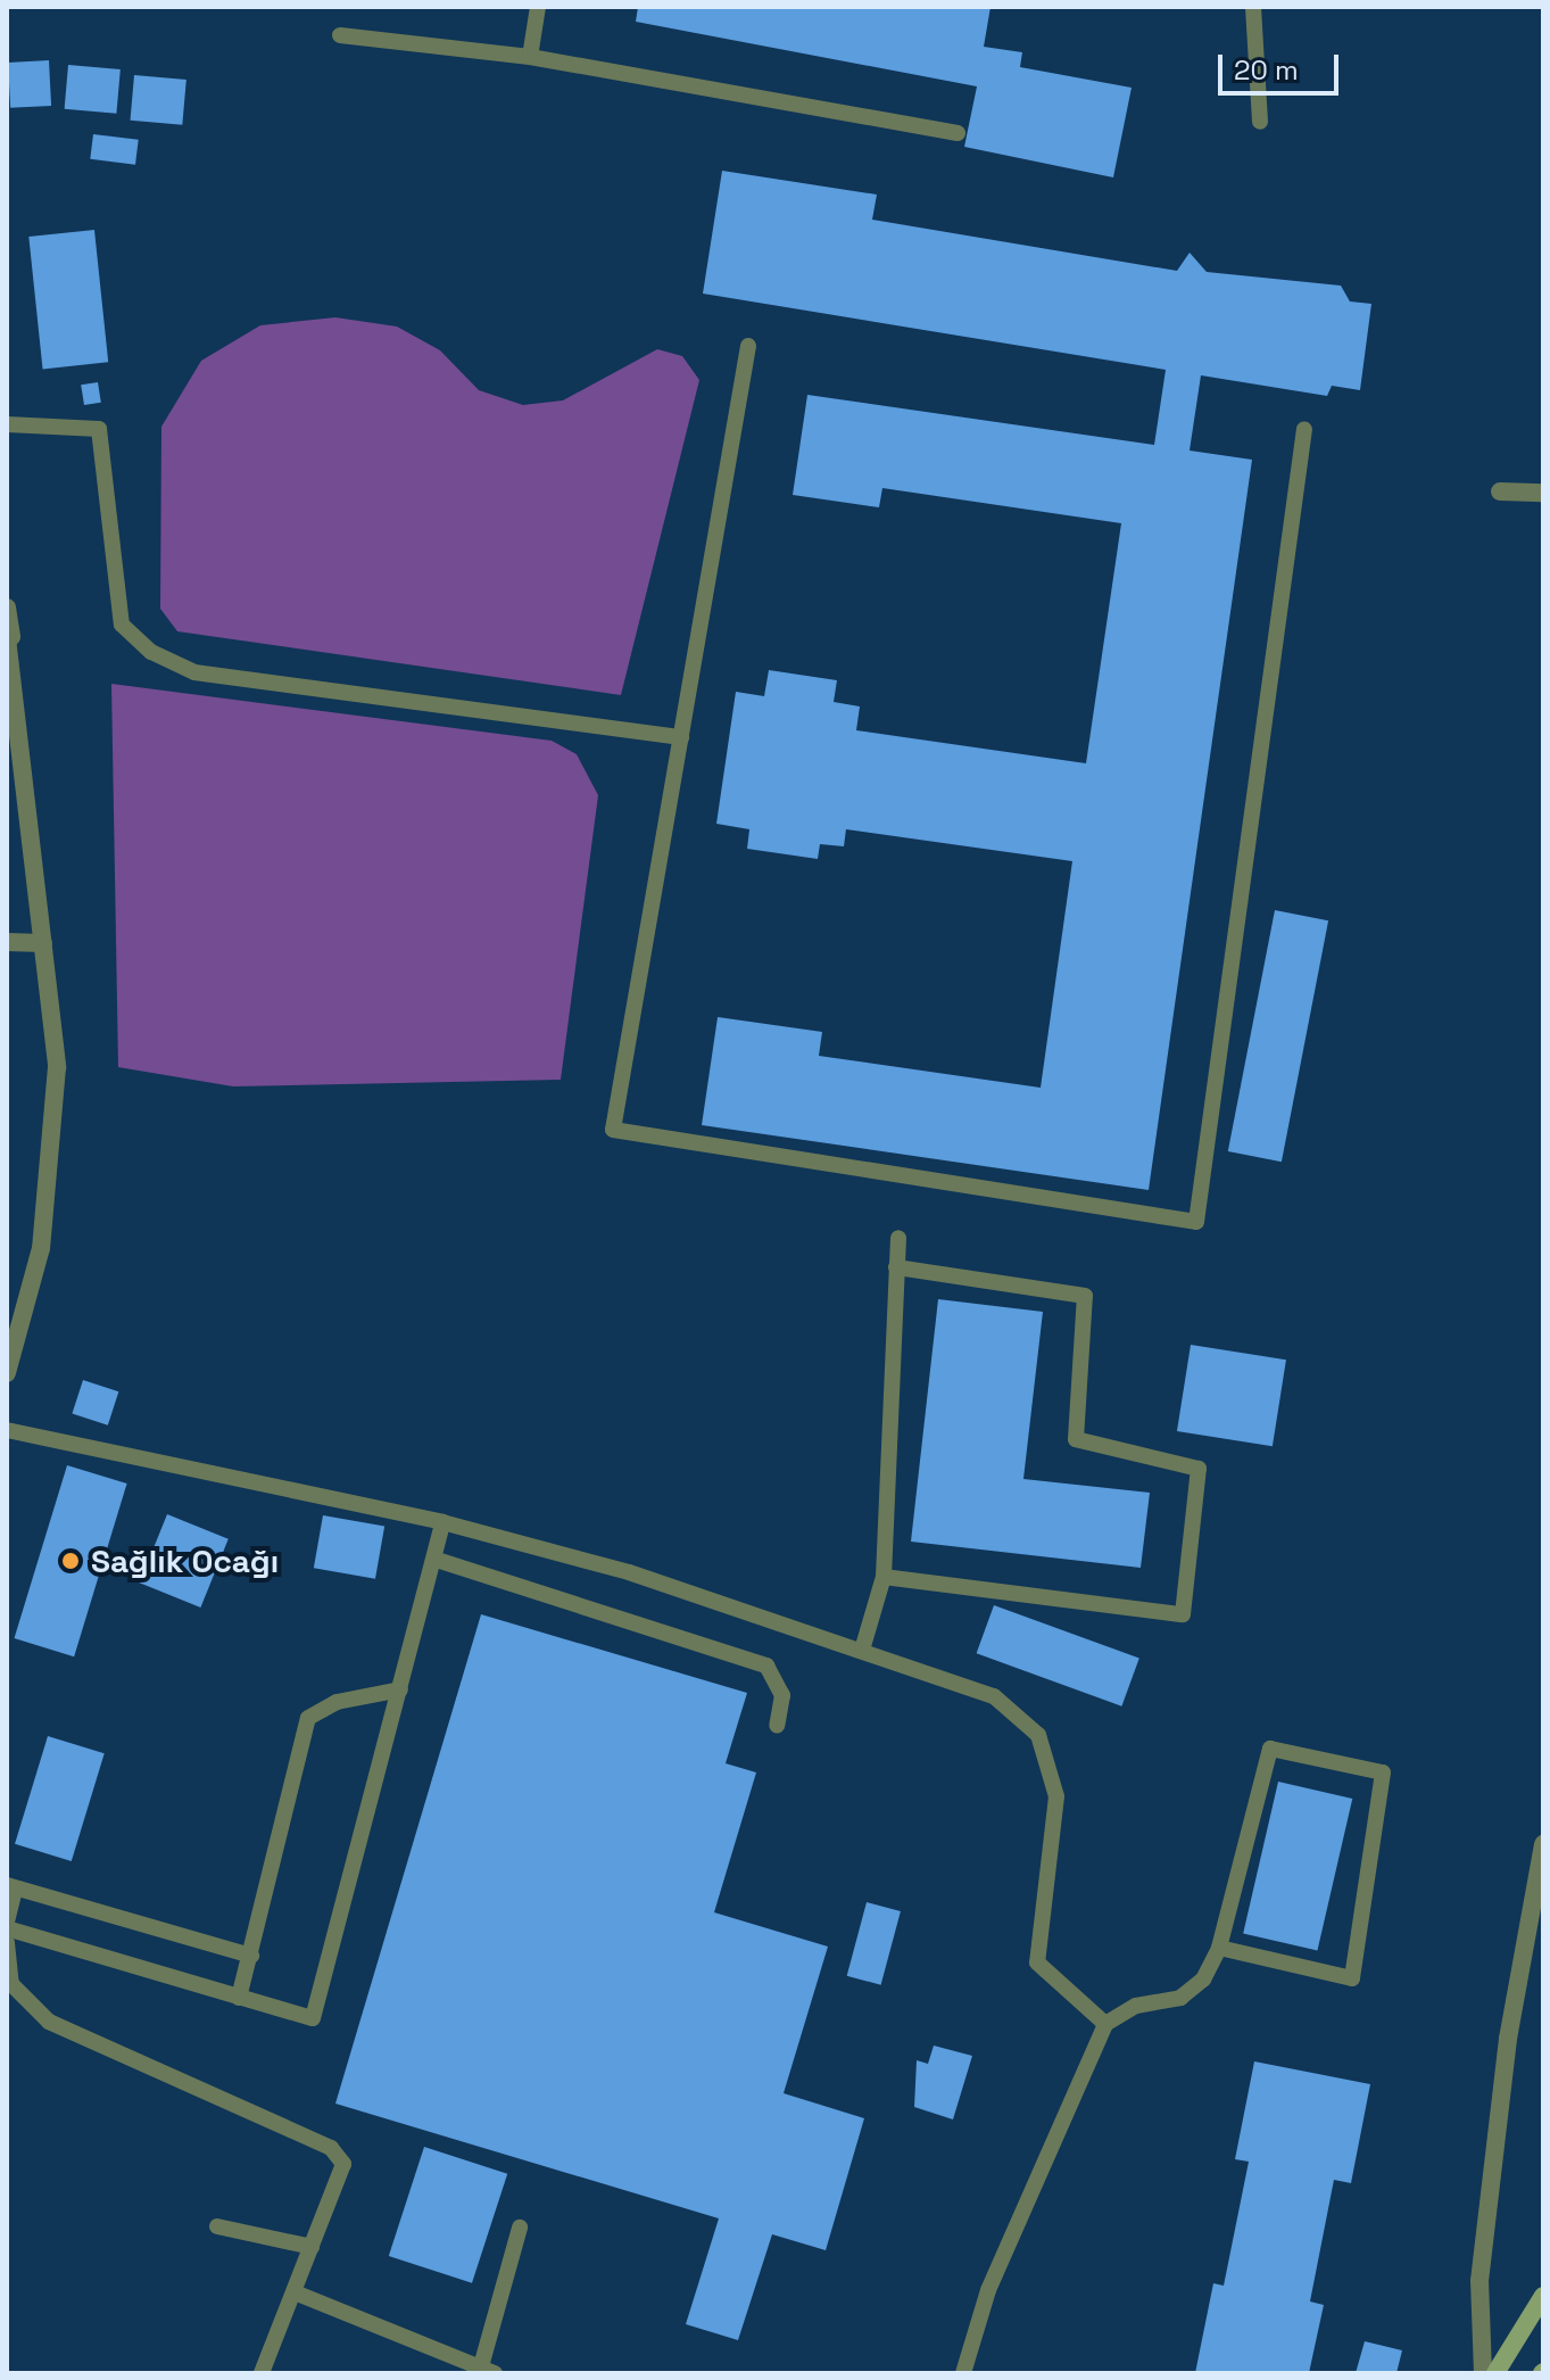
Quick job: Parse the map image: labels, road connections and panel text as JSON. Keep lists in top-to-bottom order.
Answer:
{
  "places": ["Sağlık Ocağı"],
  "scale_bar": "20 m"
}
